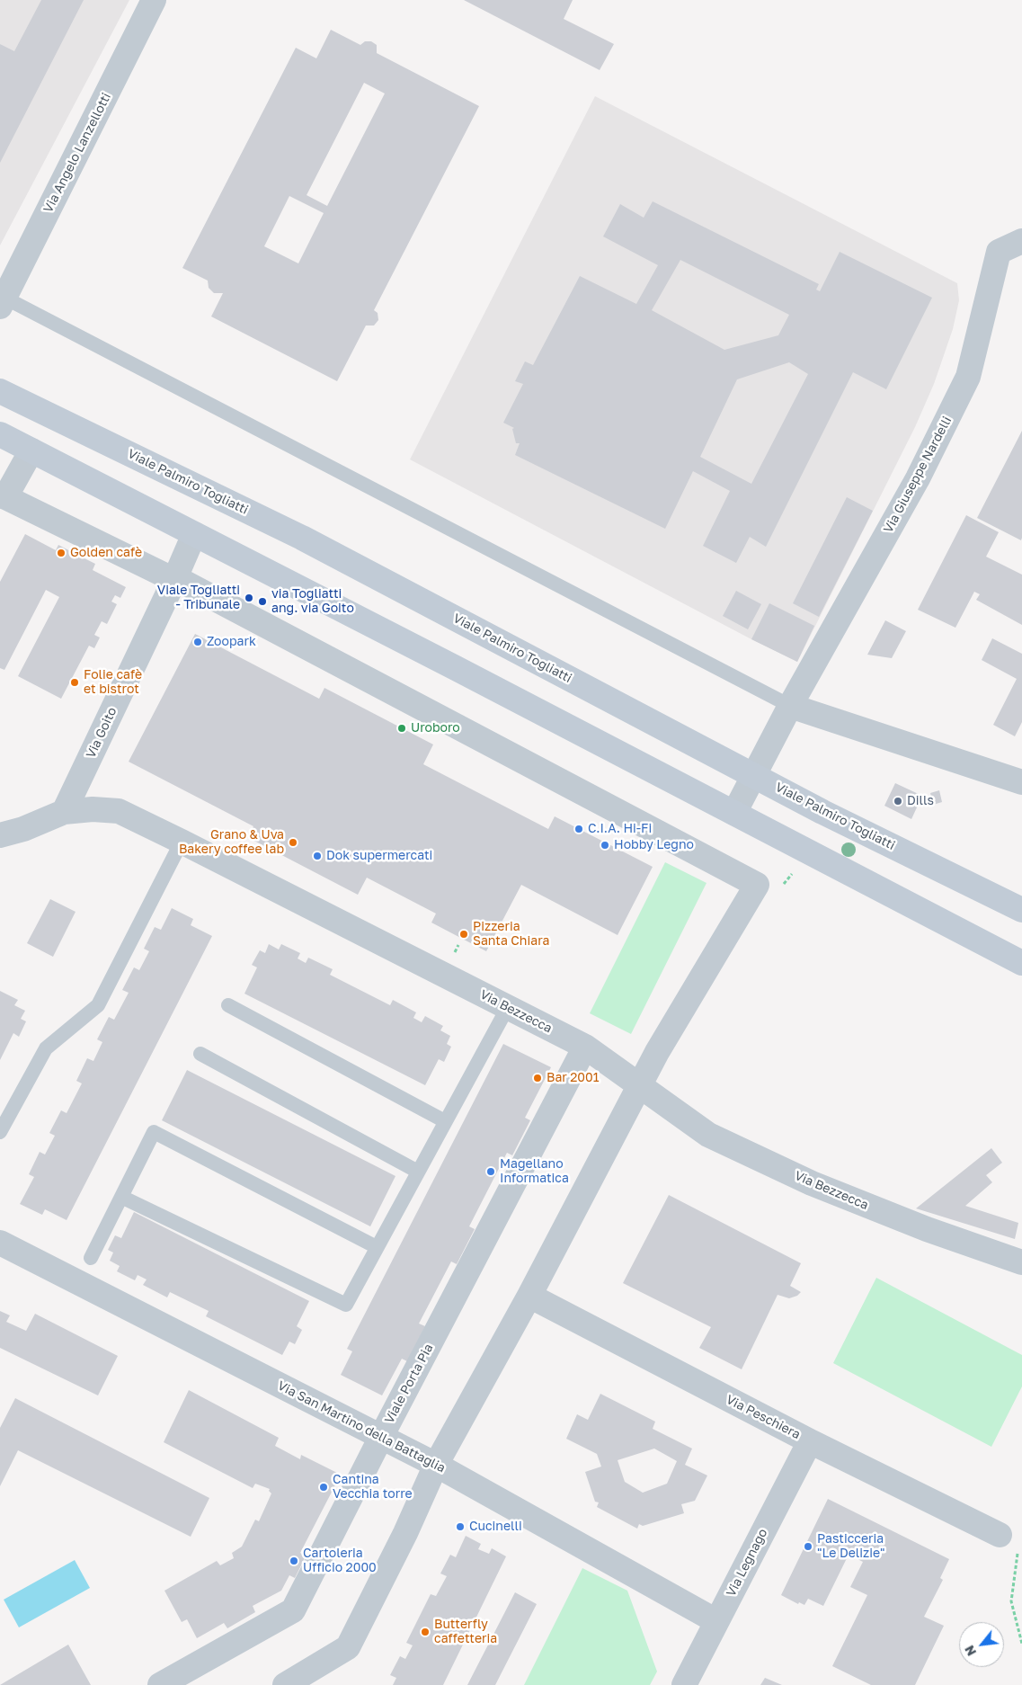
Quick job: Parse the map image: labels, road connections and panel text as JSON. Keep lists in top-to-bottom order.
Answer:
{
  "streets": {
    "street": [
      "Via Angelo Lanzellotti",
      "Via Giuseppe Nardelli",
      "Viale Palmiro Togliatti",
      "Via Goito",
      "Via Bezzecca",
      "Viale Porta Pia",
      "Via Peschiera",
      "Via San Martino della Battaglia",
      "Via Legnago"
    ]
  },
  "crossings": [
    ["Via Giuseppe Nardelli", "Viale Palmiro Togliatti"],
    ["Via Goito", "Via Bezzecca"],
    ["Via Bezzecca", "Viale Porta Pia"],
    ["Viale Porta Pia", "Via San Martino della Battaglia"],
    ["Via Peschiera", "Via Legnago"],
    ["Via San Martino della Battaglia", "Via Legnago"]
  ],
  "places": [
    "Golden cafè",
    "Viale Togliatti - Tribunale",
    "via Togliatti ang. via Goito",
    "Zoopark",
    "Folie cafè et bistrot",
    "Uroboro",
    "Dills",
    "C.I.A. Hi-Fi",
    "Grano & Uva Bakery coffee lab",
    "Hobby Legno",
    "Dok supermercati",
    "Pizzeria Santa Chiara",
    "Bar 2001",
    "Magellano Informatica",
    "Cantina Vecchia torre",
    "Cucinelli",
    "Pasticceria \"Le Delizie\"",
    "Cartoleria Ufficio 2000",
    "Butterfly caffetteria"
  ],
  "north": "bottom left"
}
